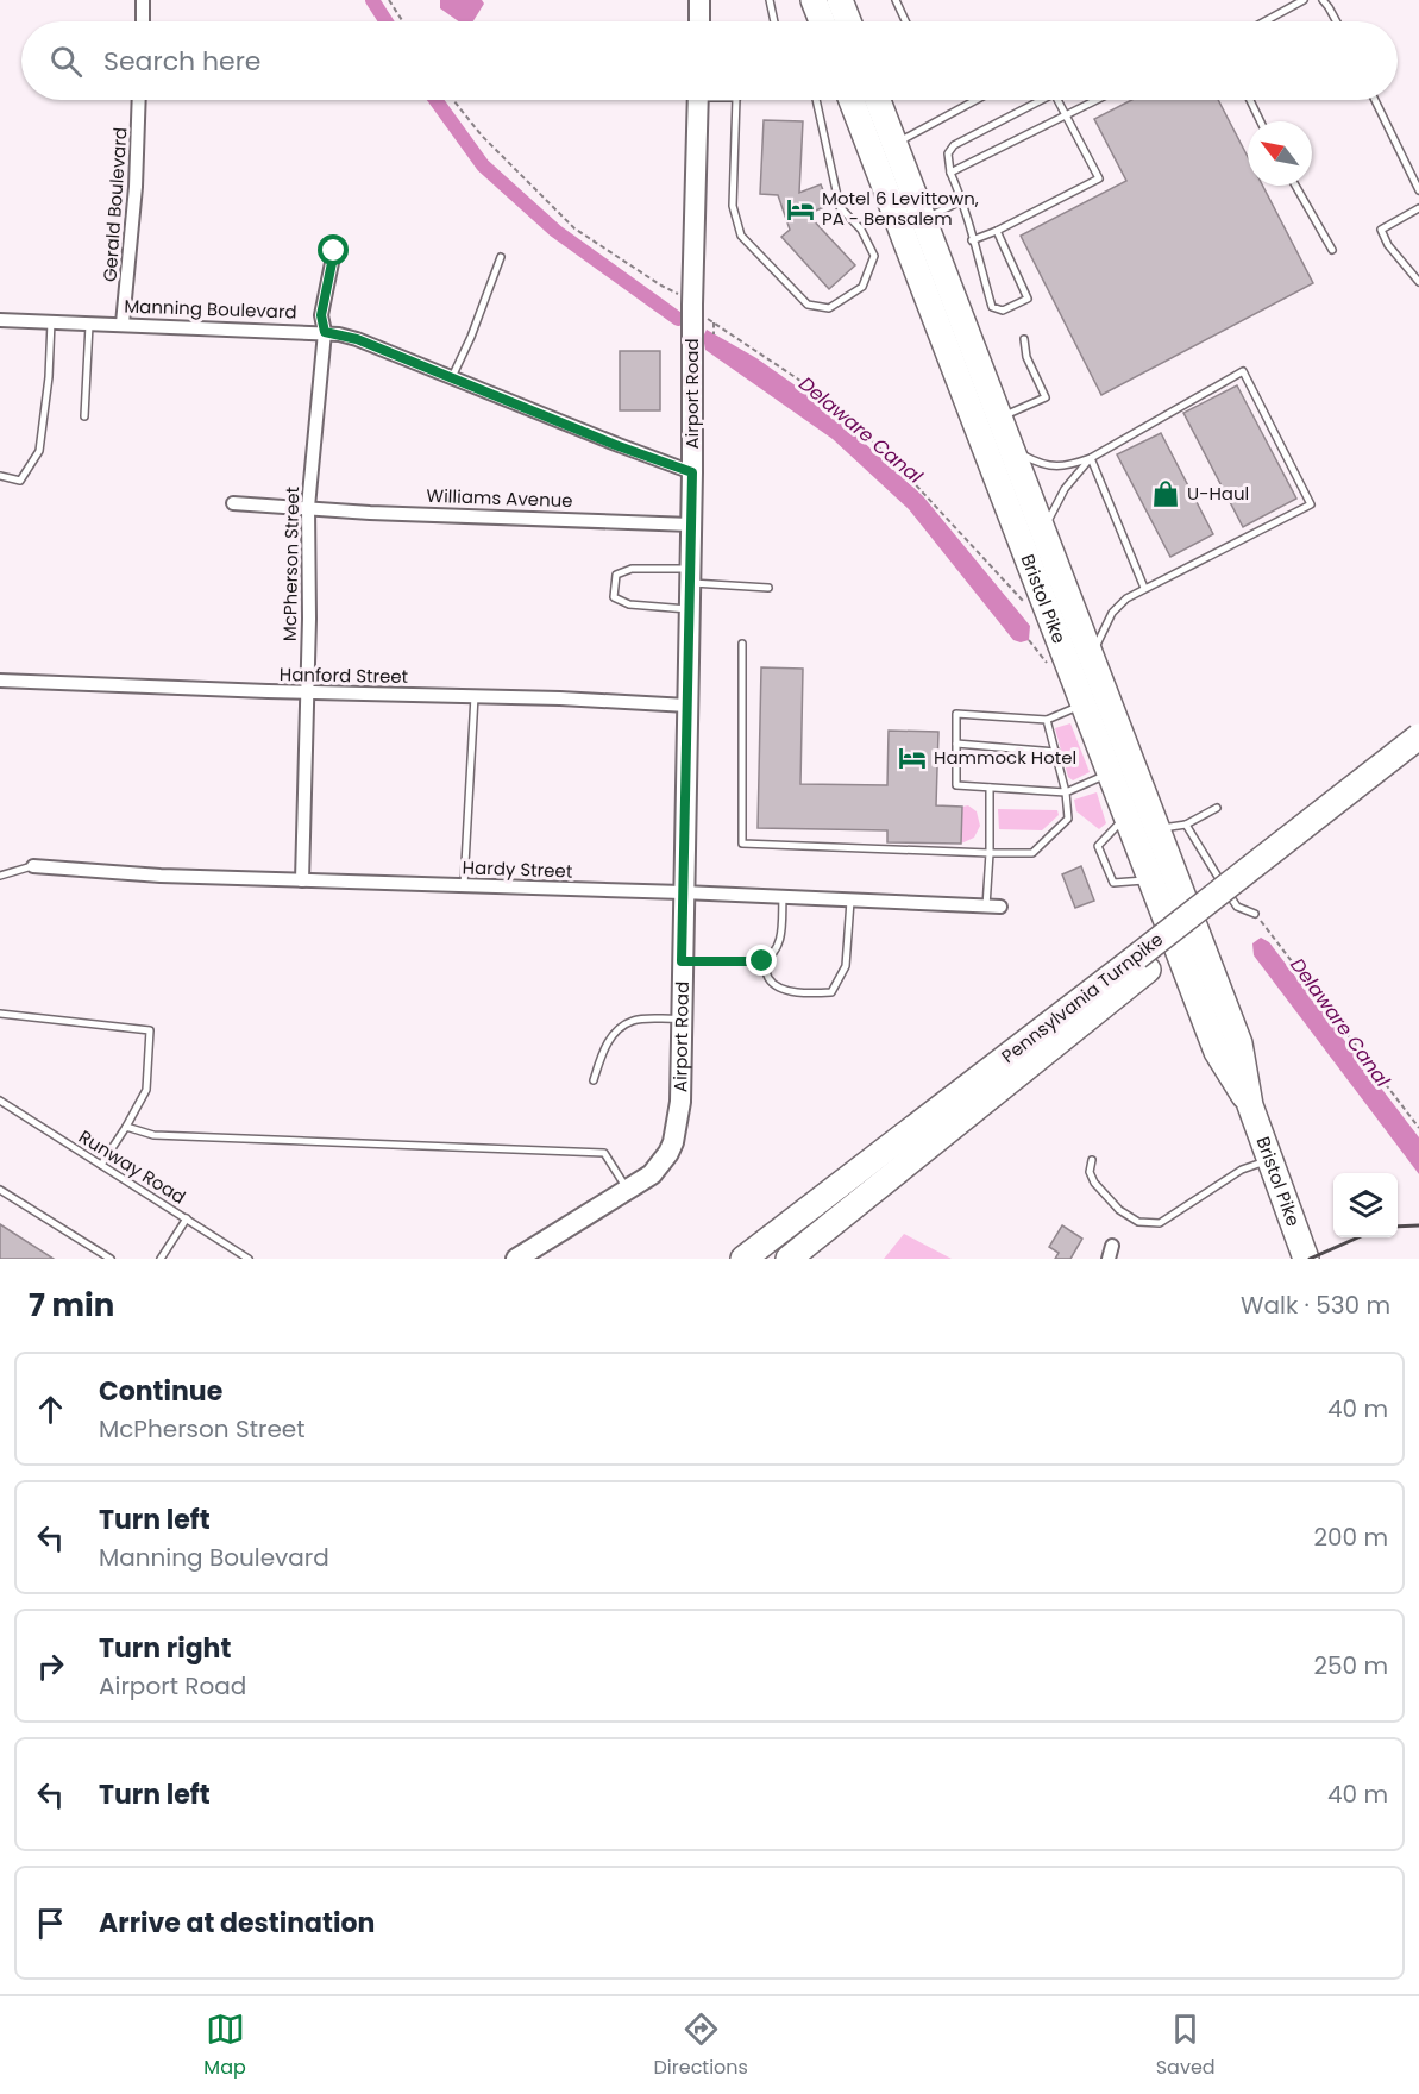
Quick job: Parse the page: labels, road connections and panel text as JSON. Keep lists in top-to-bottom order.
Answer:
{
  "streets": {
    "highway": ["Bristol Pike", "Pennsylvania Turnpike"],
    "street": [
      "Gerald Boulevard",
      "Manning Boulevard",
      "Airport Road",
      "Williams Avenue",
      "McPherson Street",
      "Hanford Street",
      "Hardy Street"
    ],
    "lane": ["Runway Road"]
  },
  "crossings": [
    ["Gerald Boulevard", "Manning Boulevard"],
    ["Manning Boulevard", "Airport Road"],
    ["Manning Boulevard", "McPherson Street"],
    ["Airport Road", "Williams Avenue"],
    ["Airport Road", "Hanford Street"],
    ["Airport Road", "Hardy Street"],
    ["Williams Avenue", "McPherson Street"],
    ["McPherson Street", "Hanford Street"],
    ["McPherson Street", "Hardy Street"]
  ],
  "water": ["Delaware Canal"],
  "places": {
    "hotel": ["Motel 6 Levittown, PA - Bensalem", "Hammock Hotel"],
    "shop": ["U-Haul"]
  },
  "north": "top left",
  "page": {
    "search": "Search here",
    "heading": ["7 min", "Walk · 530 m"],
    "list": [
      ["Continue", "McPherson Street", "40 m"],
      ["Turn left", "Manning Boulevard", "200 m"],
      ["Turn right", "Airport Road", "250 m"],
      ["Turn left", "40 m"],
      "Arrive at destination"
    ],
    "nav": ["Map", "Directions", "Saved"]
  }
}
